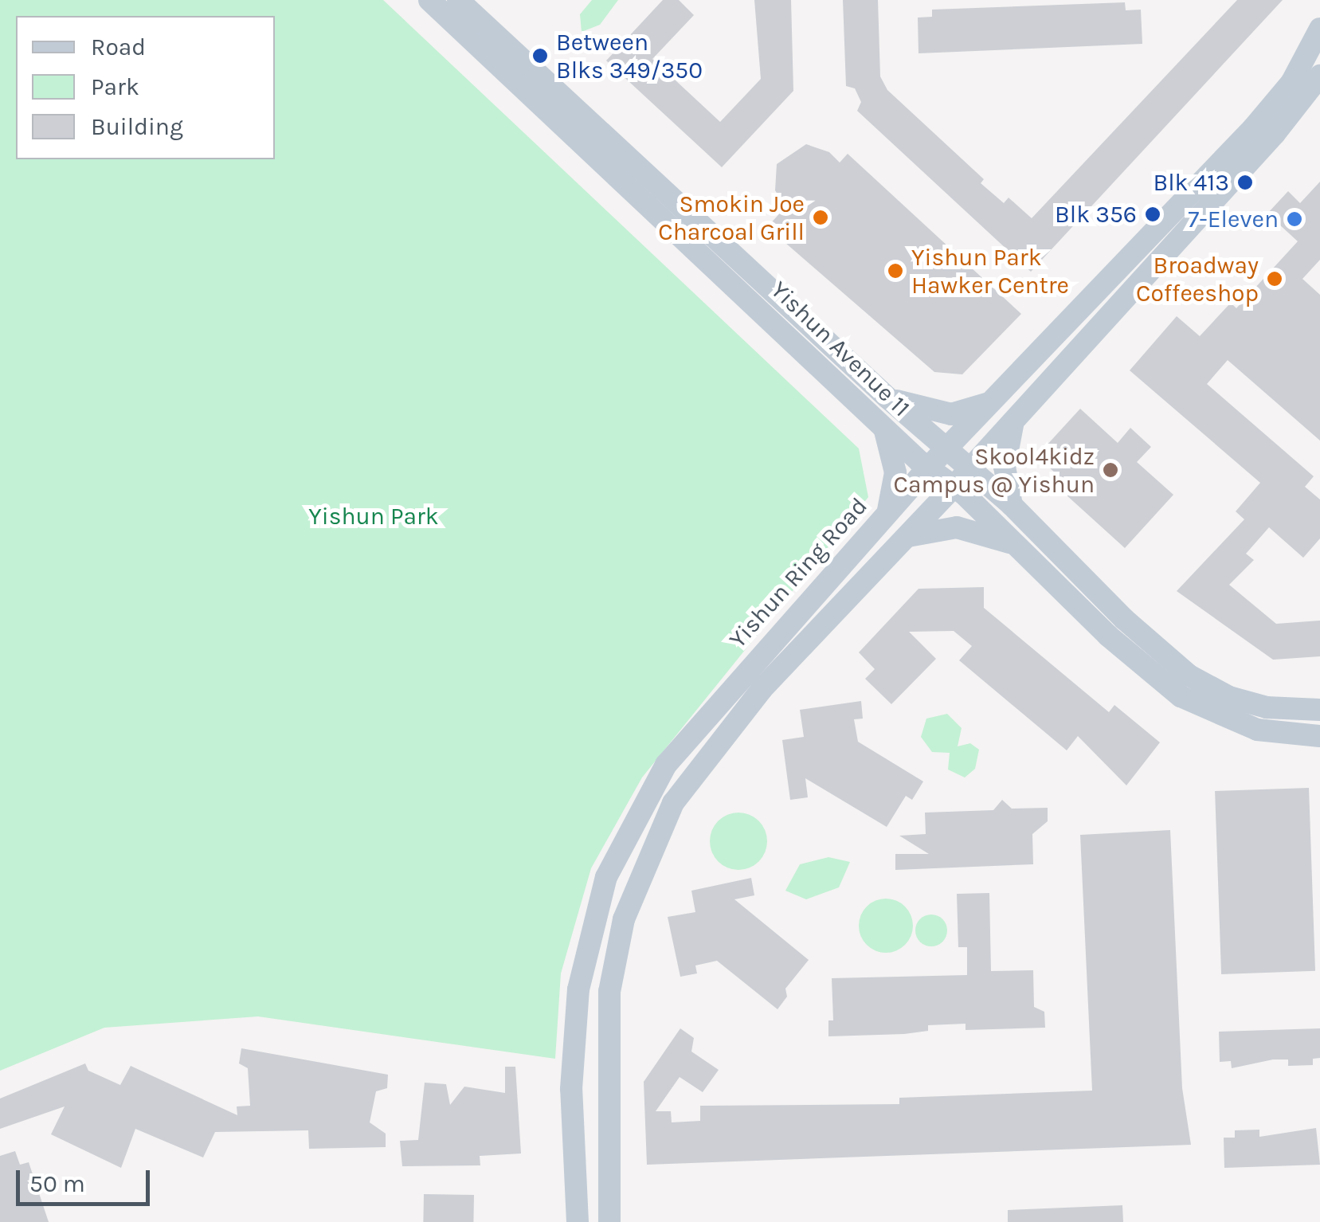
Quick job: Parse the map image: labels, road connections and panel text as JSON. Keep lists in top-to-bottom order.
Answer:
{
  "streets": {
    "main road": ["Yishun Avenue 11", "Yishun Ring Road"]
  },
  "crossings": [
    ["Yishun Avenue 11", "Yishun Ring Road"]
  ],
  "parks": ["Yishun Park"],
  "places": [
    "Between Blks 349/350",
    "Blk 413",
    "Blk 356",
    "Smokin Joe Charcoal Grill",
    "7-Eleven",
    "Yishun Park Hawker Centre",
    "Broadway Coffeeshop",
    "Skool4kidz Campus @ Yishun"
  ],
  "legend": ["Road", "Park", "Building"],
  "scale_bar": "50 m"
}
